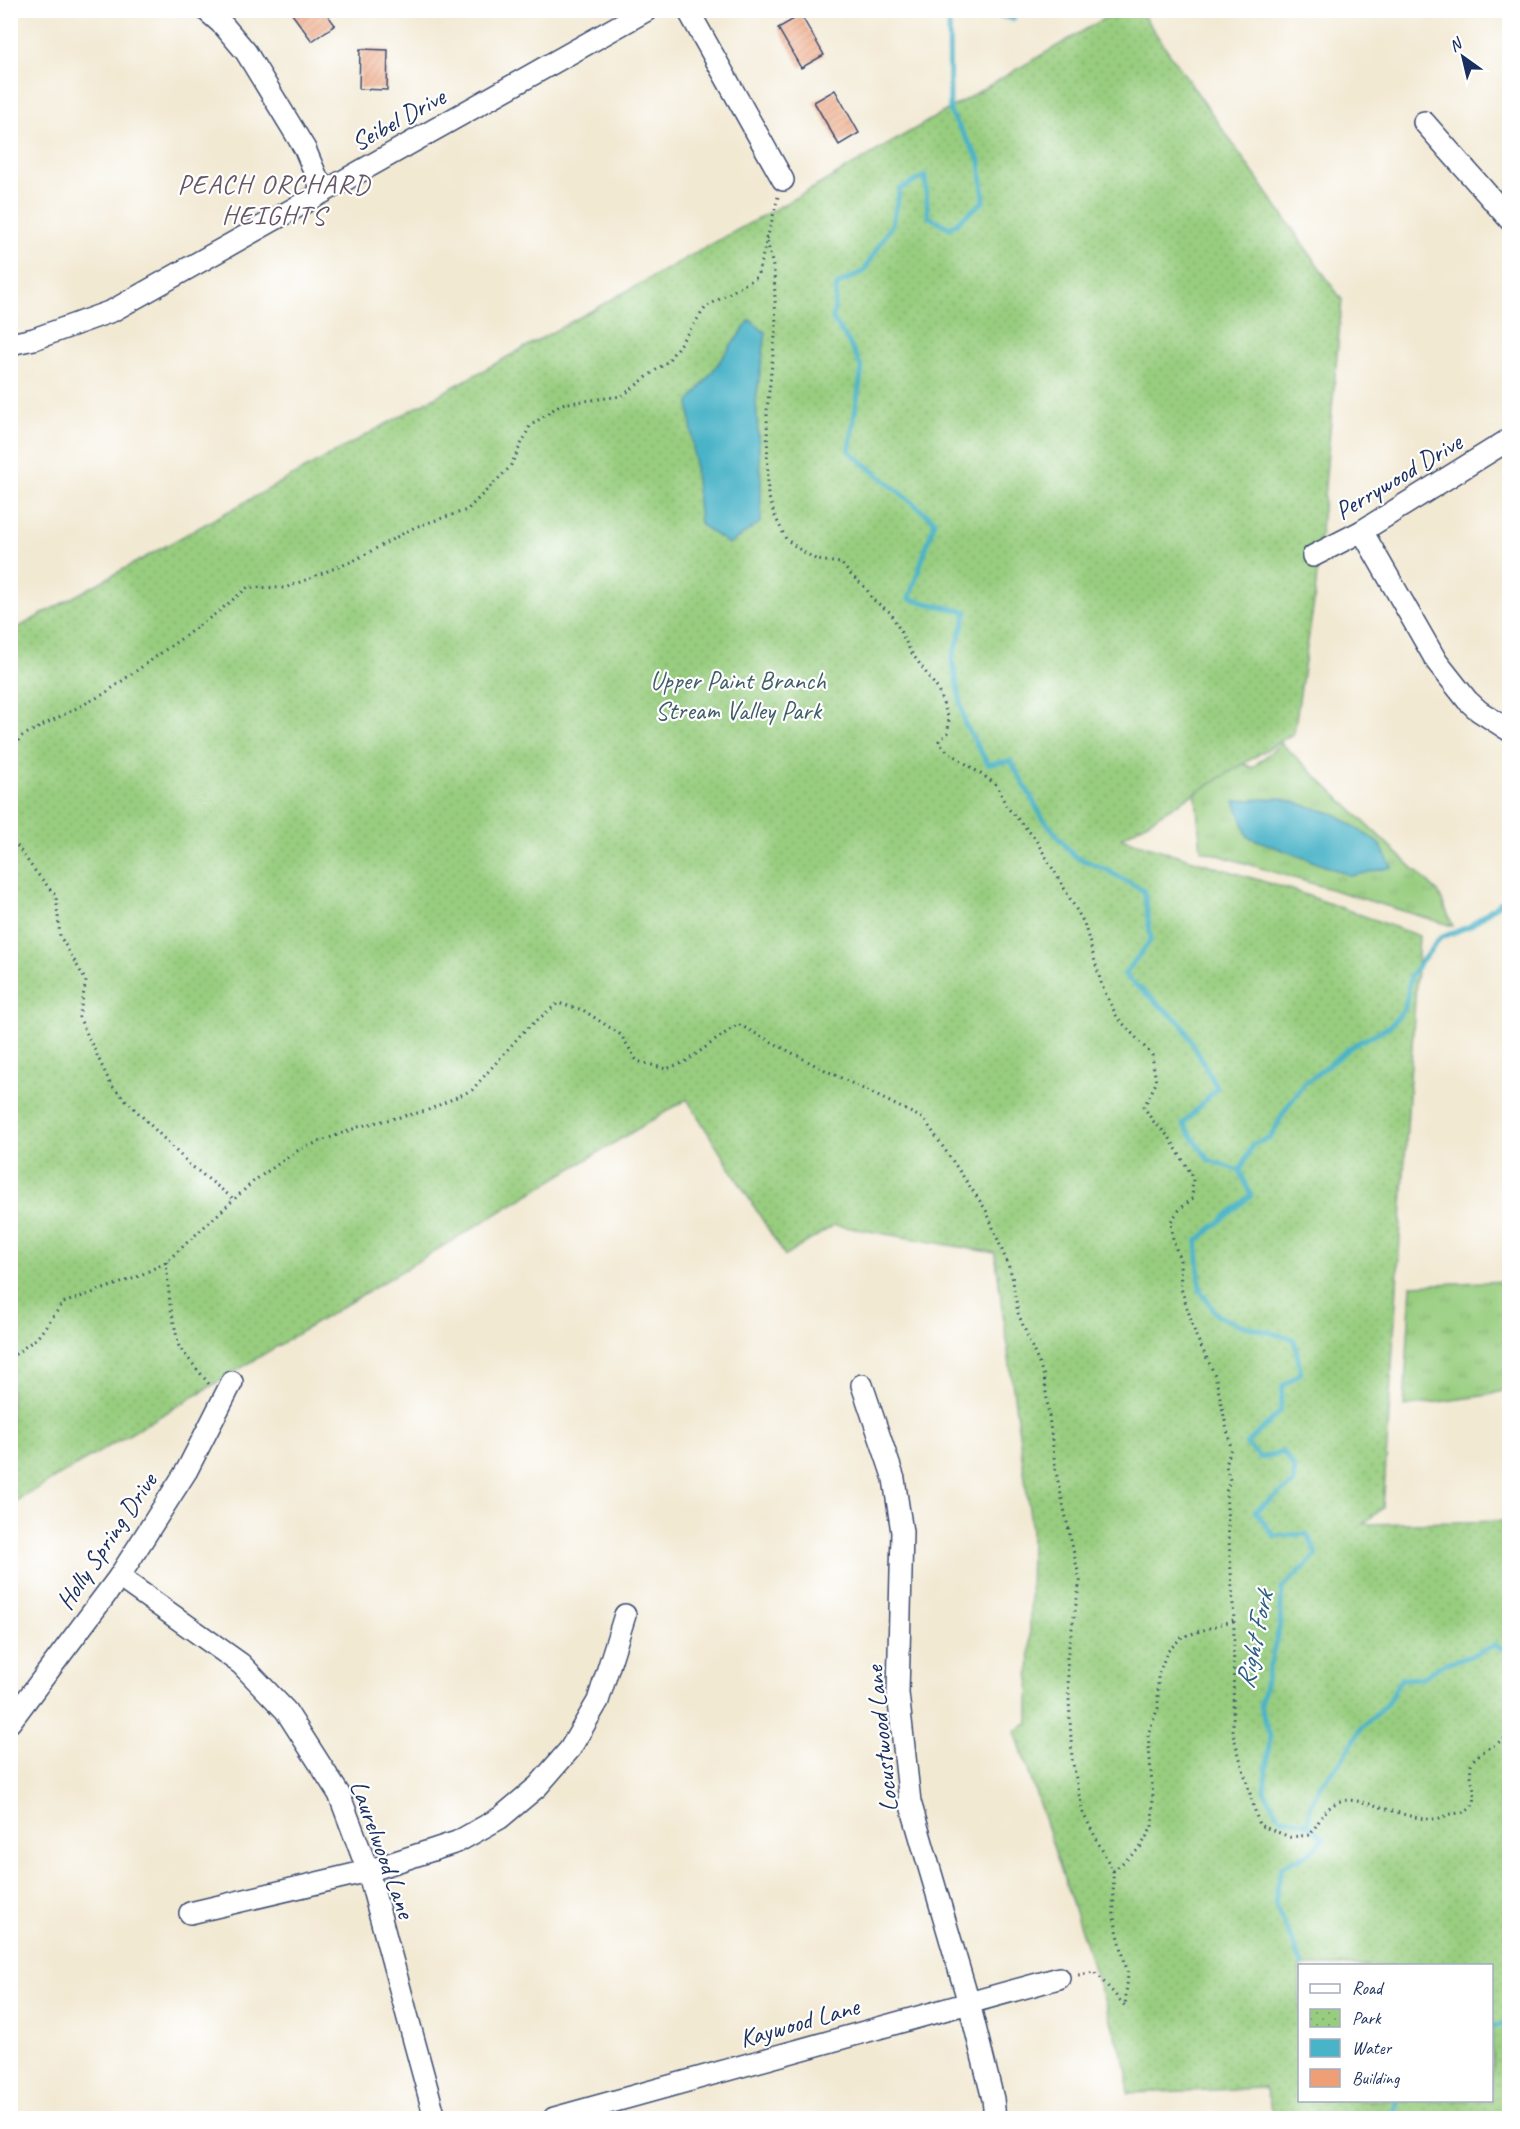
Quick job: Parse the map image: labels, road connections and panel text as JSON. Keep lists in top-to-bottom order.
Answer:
{
  "streets": {
    "street": [
      "Seibel Drive",
      "Perrywood Drive",
      "Holly Spring Drive",
      "Locustwood Lane",
      "Laurelwood Lane",
      "Kaywood Lane"
    ]
  },
  "crossings": [
    ["Holly Spring Drive", "Laurelwood Lane"],
    ["Locustwood Lane", "Kaywood Lane"]
  ],
  "districts": ["PEACH ORCHARD HEIGHTS"],
  "water": ["Right Fork"],
  "parks": ["Upper Paint Branch Stream Valley Park"],
  "legend": [
    "Road",
    "Park",
    "Water",
    "Building"
  ],
  "north": "top left"
}
